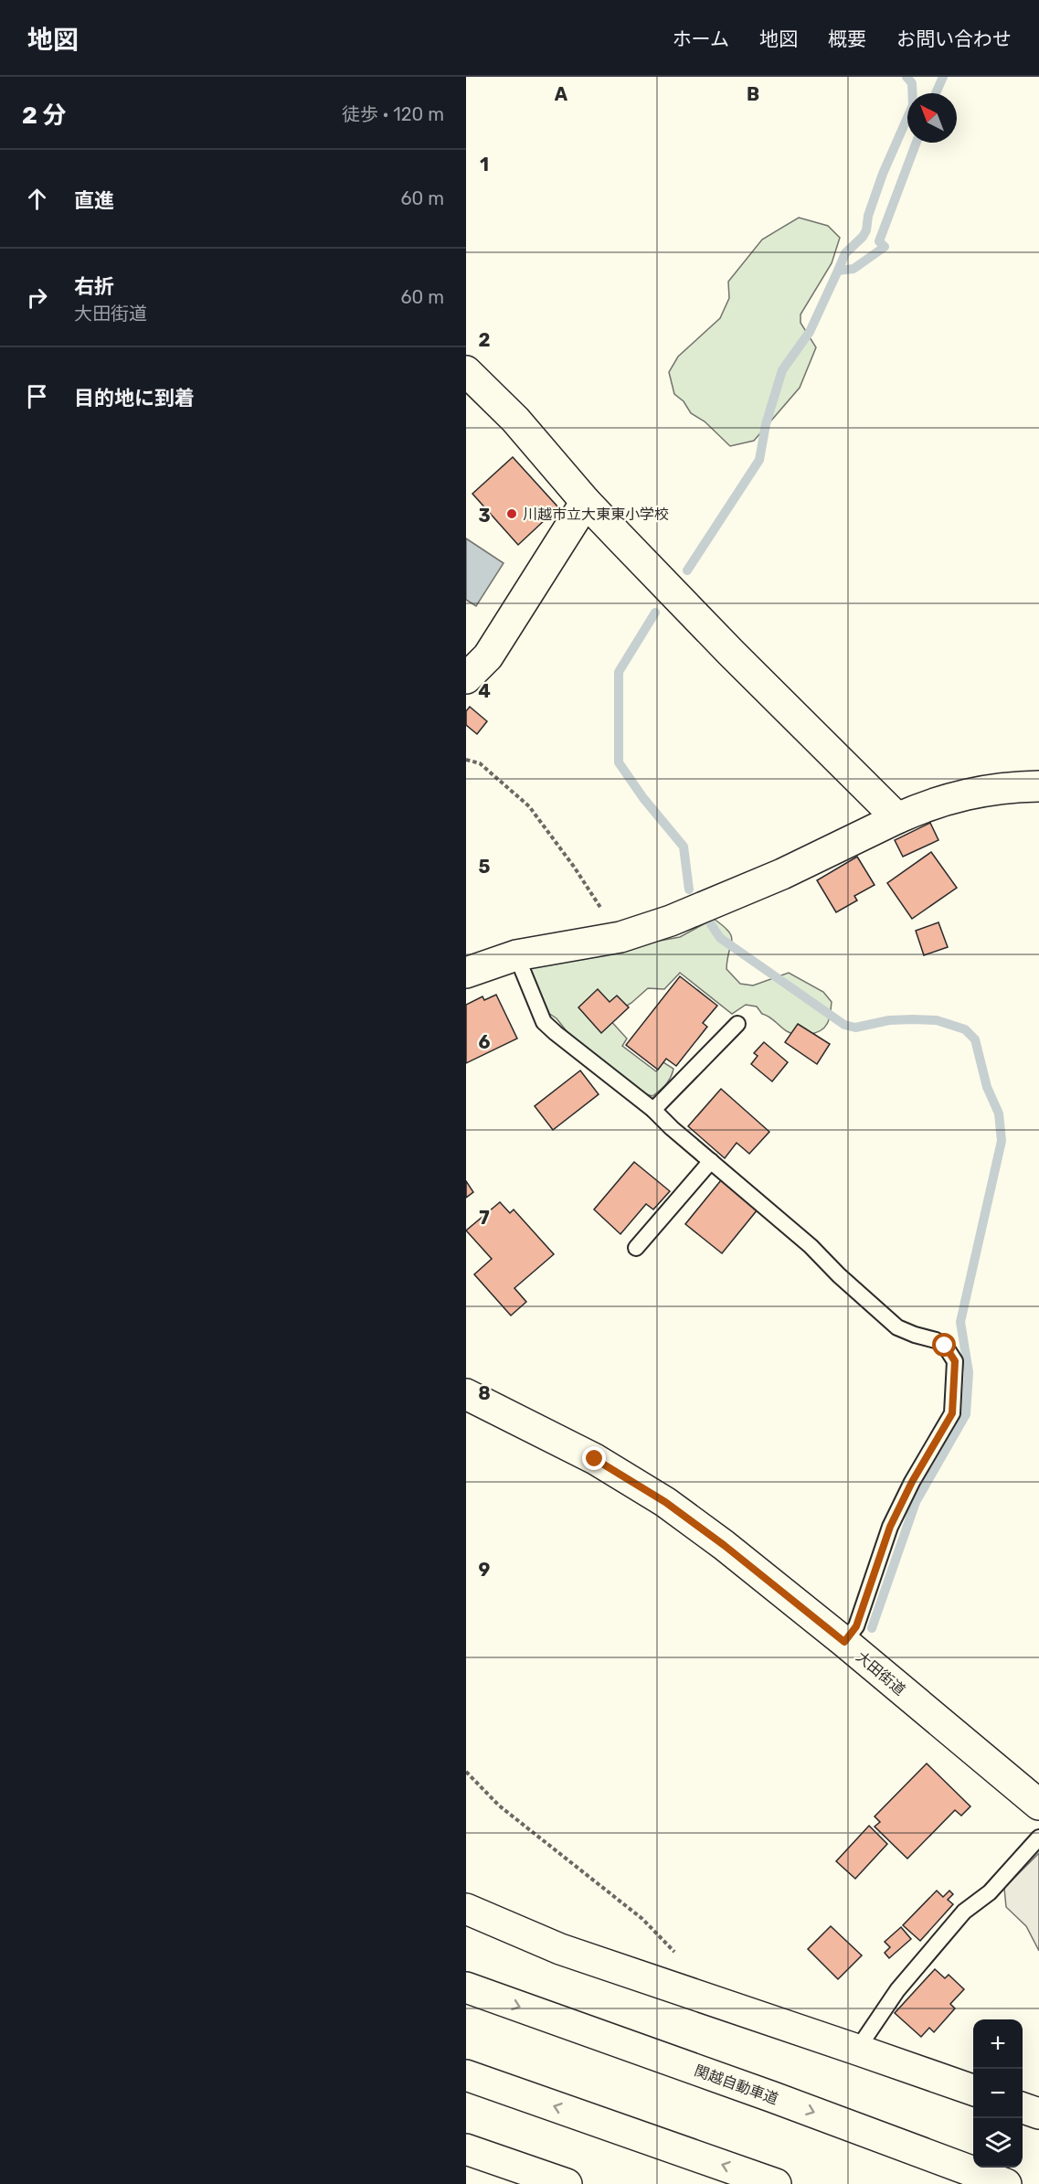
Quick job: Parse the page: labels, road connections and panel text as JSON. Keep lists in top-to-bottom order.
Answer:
{
  "streets": {
    "main road": ["大田街道", "関越自動車道"]
  },
  "places": ["川越市立大東東小学校"],
  "north": "top left",
  "page": {
    "header": "地図",
    "nav": [
      "ホーム",
      "地図",
      "概要",
      "お問い合わせ"
    ],
    "heading": ["2 分", "徒歩 · 120 m"],
    "list": [
      ["直進", "60 m"],
      ["右折", "大田街道", "60 m"],
      "目的地に到着"
    ],
    "map_buttons": ["+", "−"]
  },
  "grid": {
    "columns": ["A", "B"],
    "rows": [
      "1",
      "2",
      "3",
      "4",
      "5",
      "6",
      "7",
      "8",
      "9"
    ]
  }
}
